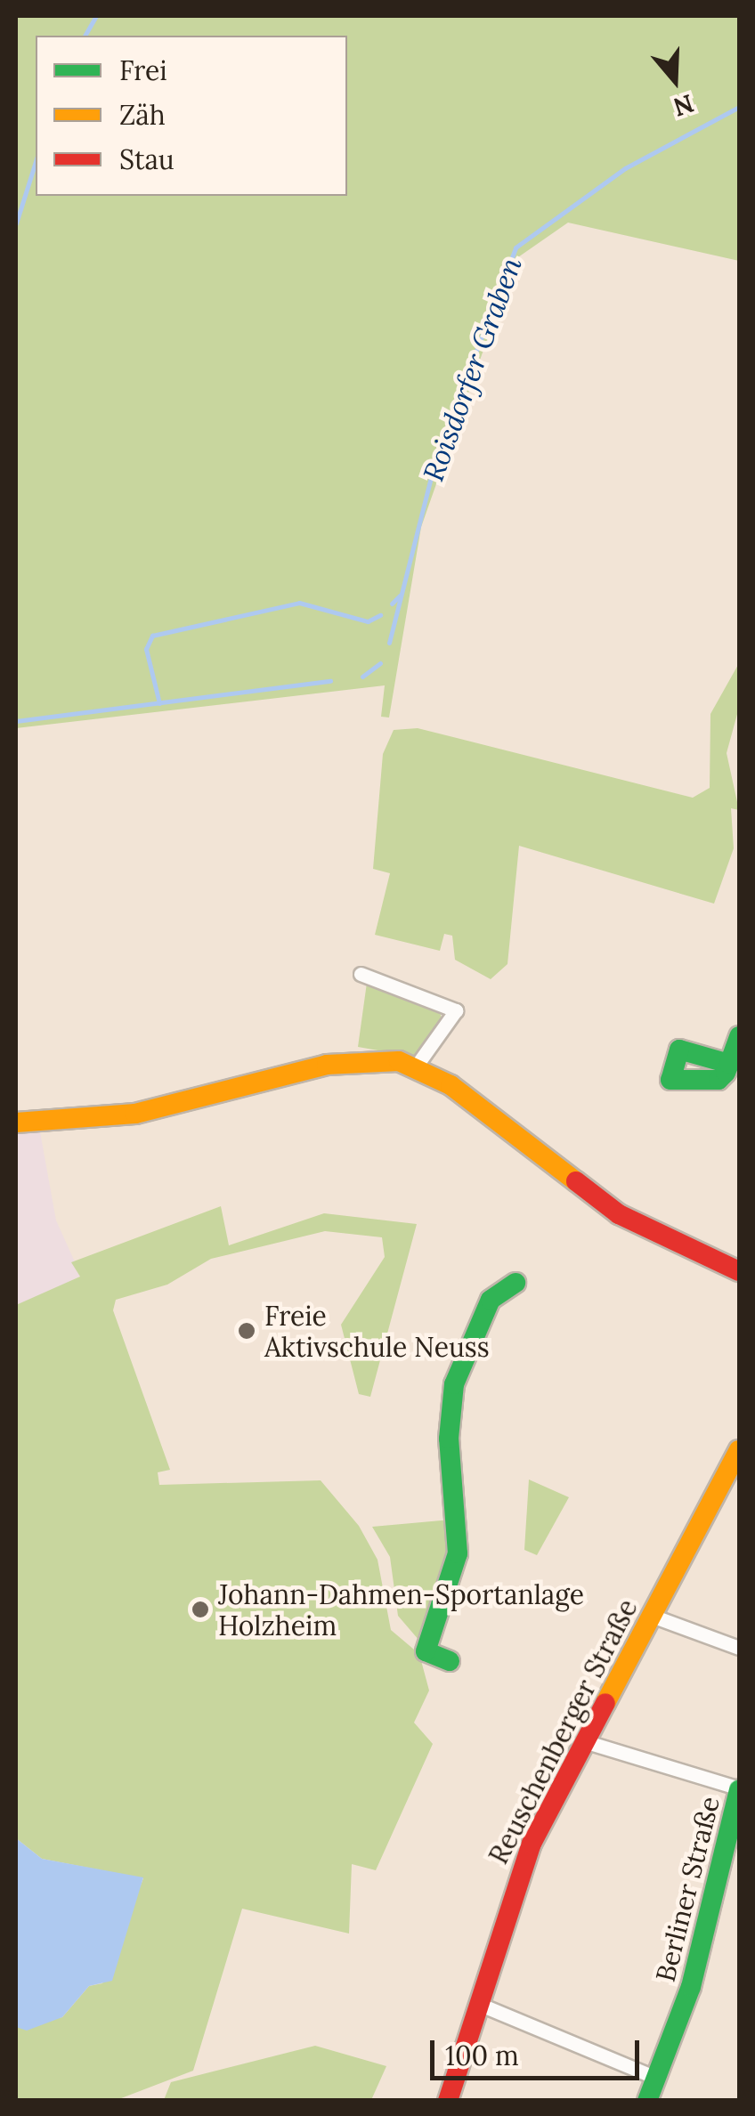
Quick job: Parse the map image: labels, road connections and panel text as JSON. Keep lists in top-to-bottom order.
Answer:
{
  "streets": {
    "main road": ["Reuschenberger Straße", "Berliner Straße"]
  },
  "water": ["Roisdorfer Graben"],
  "places": ["Freie Aktivschule Neuss", "Johann-Dahmen-Sportanlage Holzheim"],
  "legend": ["Frei", "Zäh", "Stau"],
  "scale_bar": "100 m",
  "north": "bottom"
}
